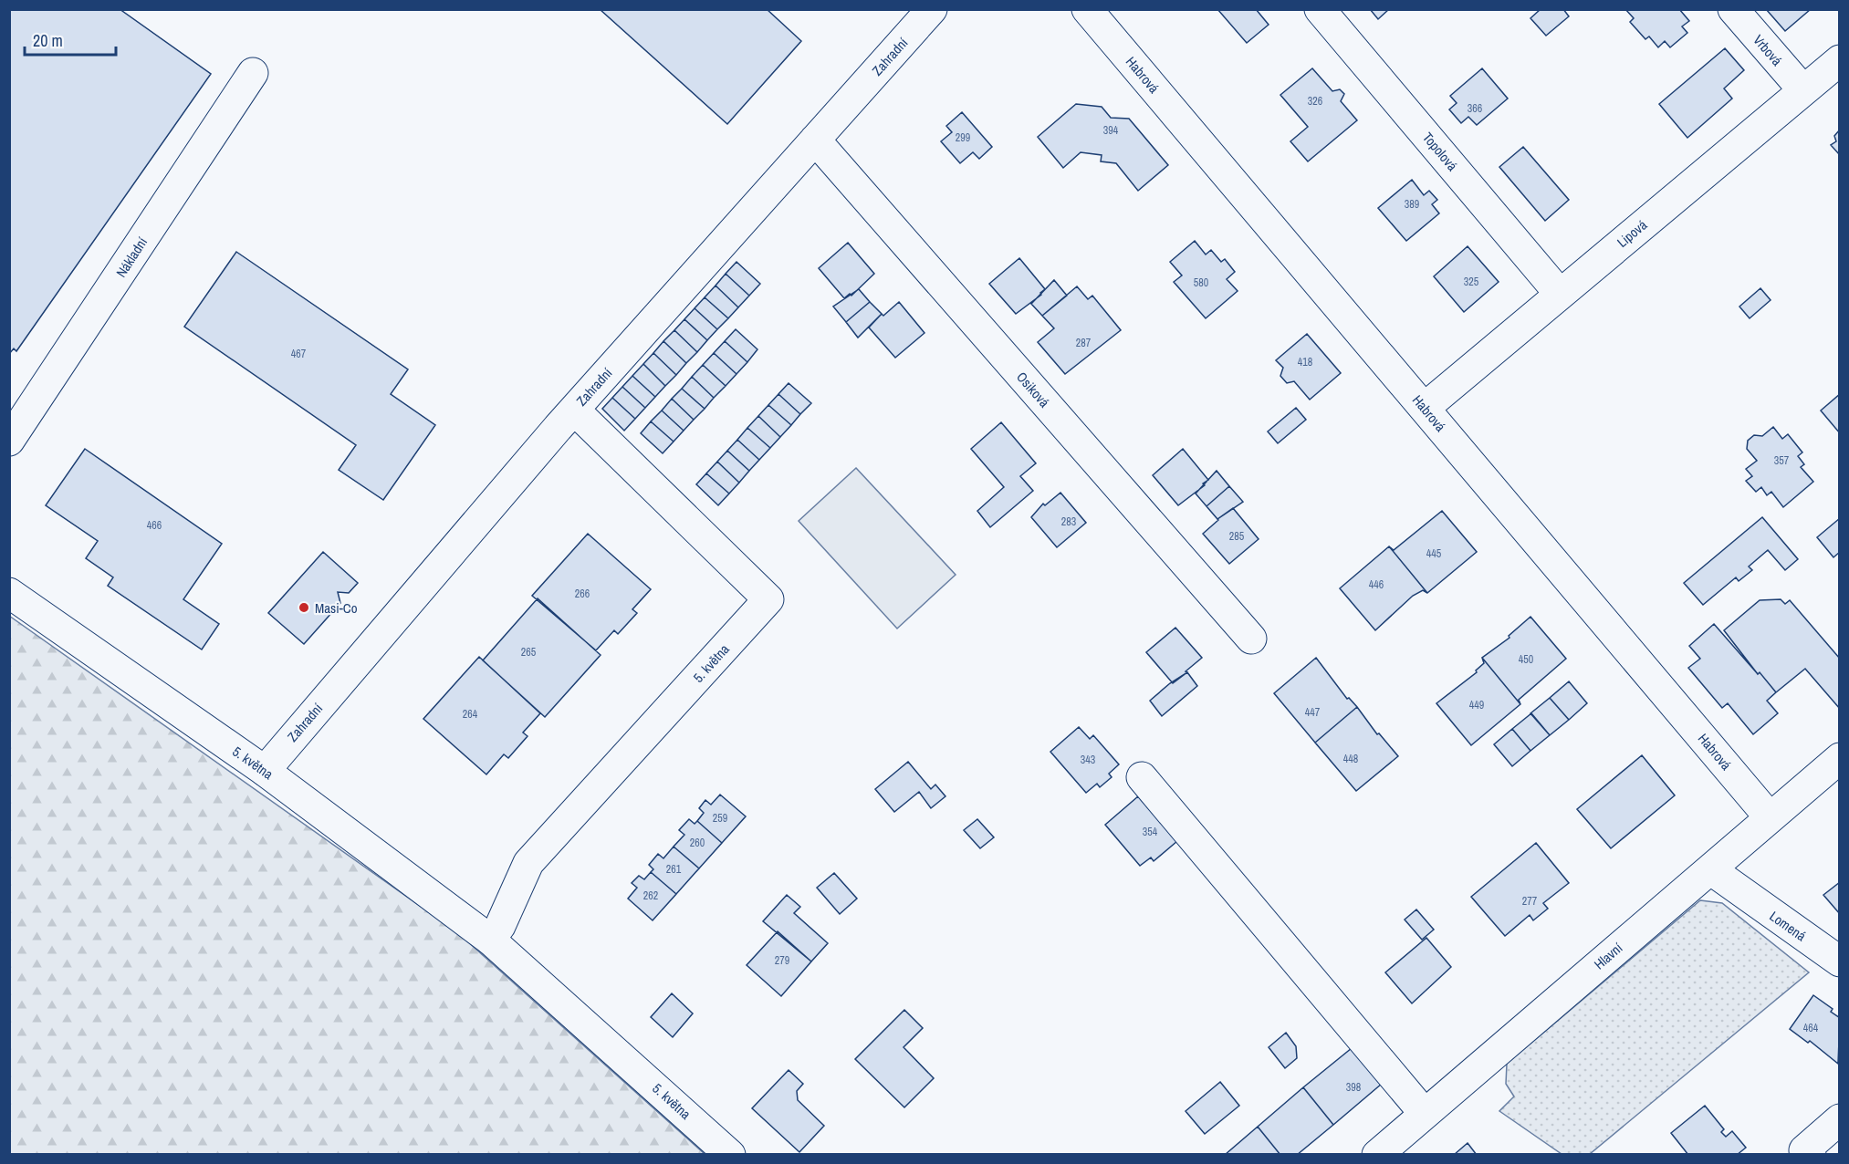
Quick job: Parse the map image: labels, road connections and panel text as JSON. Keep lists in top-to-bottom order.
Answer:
{
  "streets": {
    "street": [
      "Vrbová",
      "Zahradní",
      "Habrová",
      "Topolová",
      "Lipová",
      "Nákladní",
      "Osiková",
      "5. května",
      "Lomená",
      "Hlavní"
    ]
  },
  "crossings": [
    ["Vrbová", "Lipová"],
    ["Zahradní", "Osiková"],
    ["Zahradní", "5. května"],
    ["Habrová", "Lipová"],
    ["Habrová", "Hlavní"],
    ["Topolová", "Lipová"],
    ["Lomená", "Hlavní"]
  ],
  "places": ["Masi-Co"],
  "house_numbers": [
    "326",
    "366",
    "394",
    "299",
    "389",
    "325",
    "580",
    "287",
    "467",
    "418",
    "357",
    "283",
    "466",
    "285",
    "445",
    "446",
    "266",
    "265",
    "450",
    "449",
    "447",
    "264",
    "448",
    "343",
    "259",
    "354",
    "260",
    "261",
    "262",
    "277",
    "279",
    "464",
    "398"
  ],
  "scale_bar": "20 m"
}
